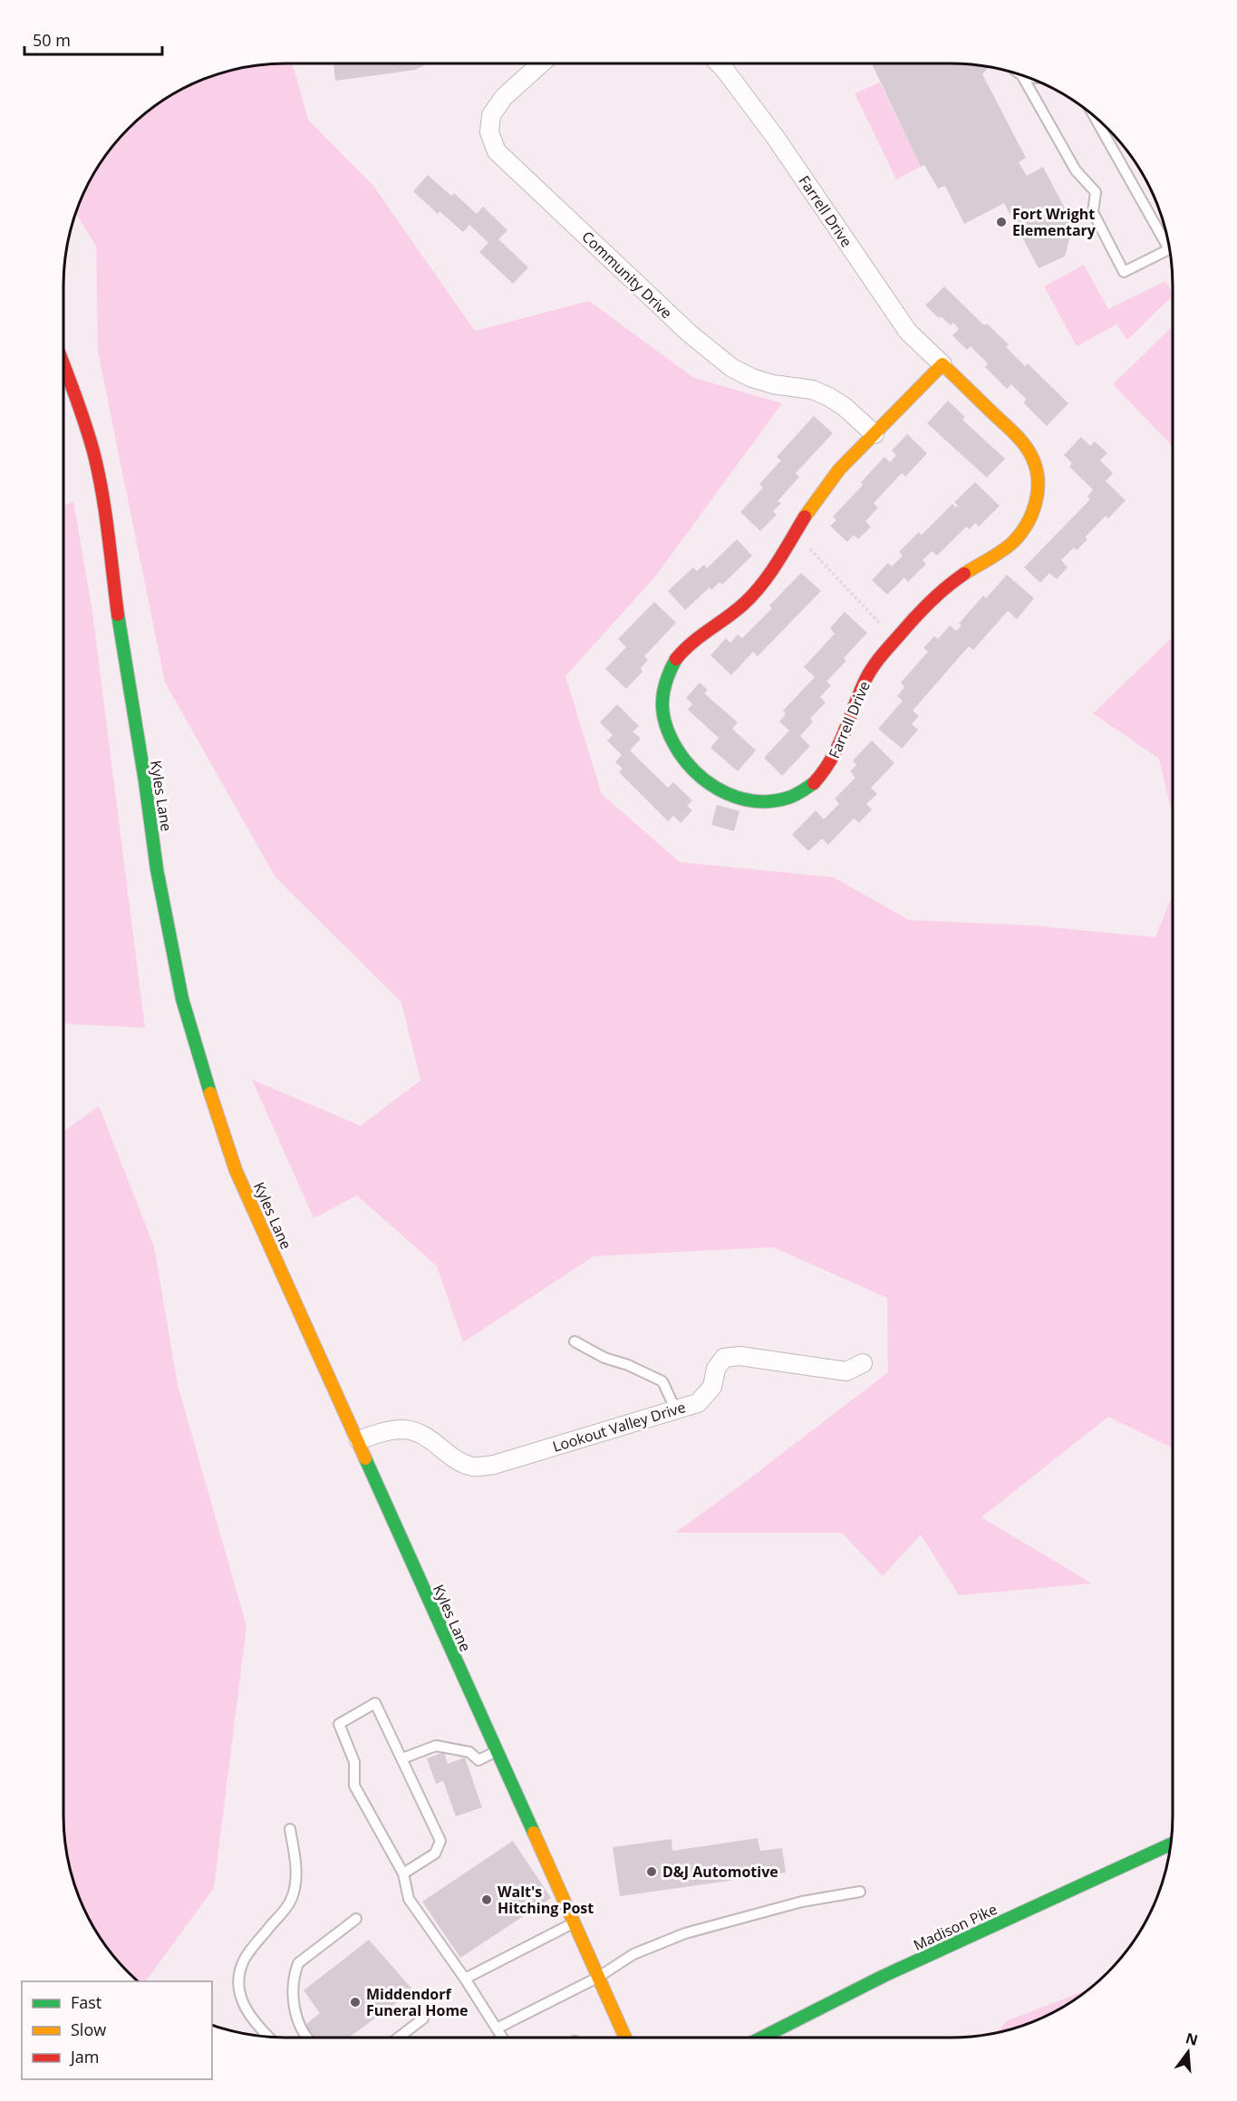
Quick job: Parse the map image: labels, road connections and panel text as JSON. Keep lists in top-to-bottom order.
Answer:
{
  "streets": {
    "main road": ["Farrell Drive", "Kyles Lane", "Madison Pike"],
    "street": ["Community Drive", "Lookout Valley Drive"]
  },
  "crossings": [
    ["Farrell Drive", "Community Drive"],
    ["Kyles Lane", "Lookout Valley Drive"]
  ],
  "places": [
    "Fort Wright Elementary",
    "D&J Automotive",
    "Walt's Hitching Post",
    "Middendorf Funeral Home"
  ],
  "legend": ["Fast", "Slow", "Jam"],
  "scale_bar": "50 m",
  "north": "top"
}
